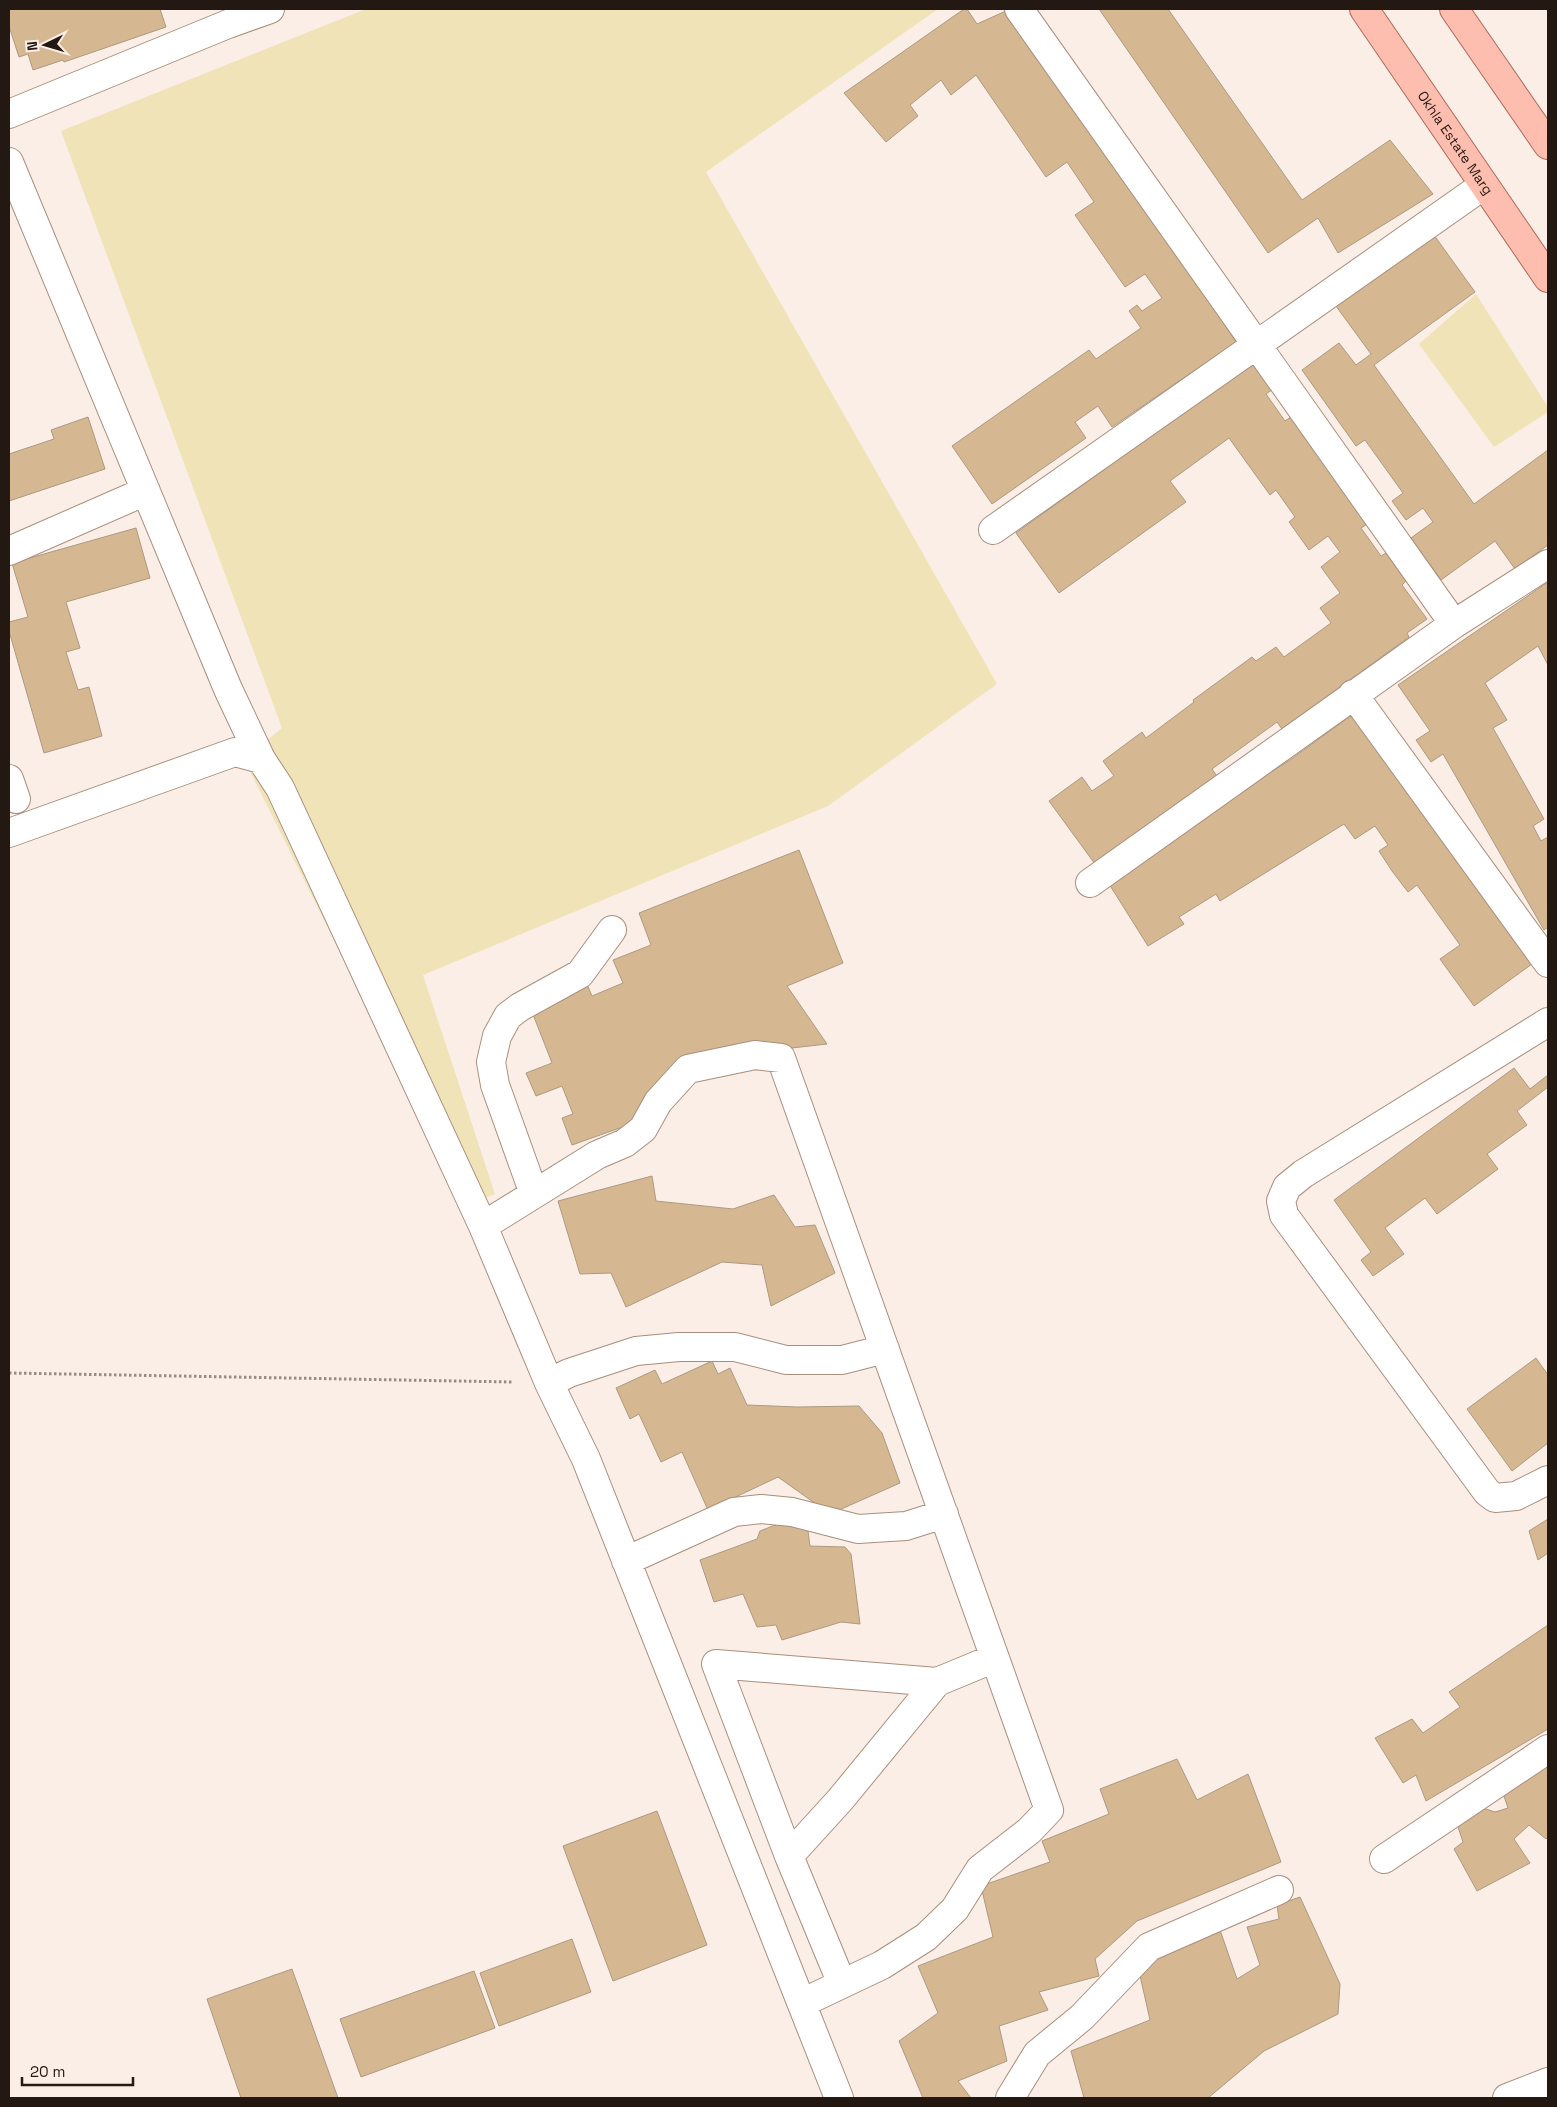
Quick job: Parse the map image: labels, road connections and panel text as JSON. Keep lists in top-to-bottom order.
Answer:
{
  "streets": {
    "main road": ["Okhla Estate Marg"]
  },
  "scale_bar": "20 m",
  "north": "left"
}
